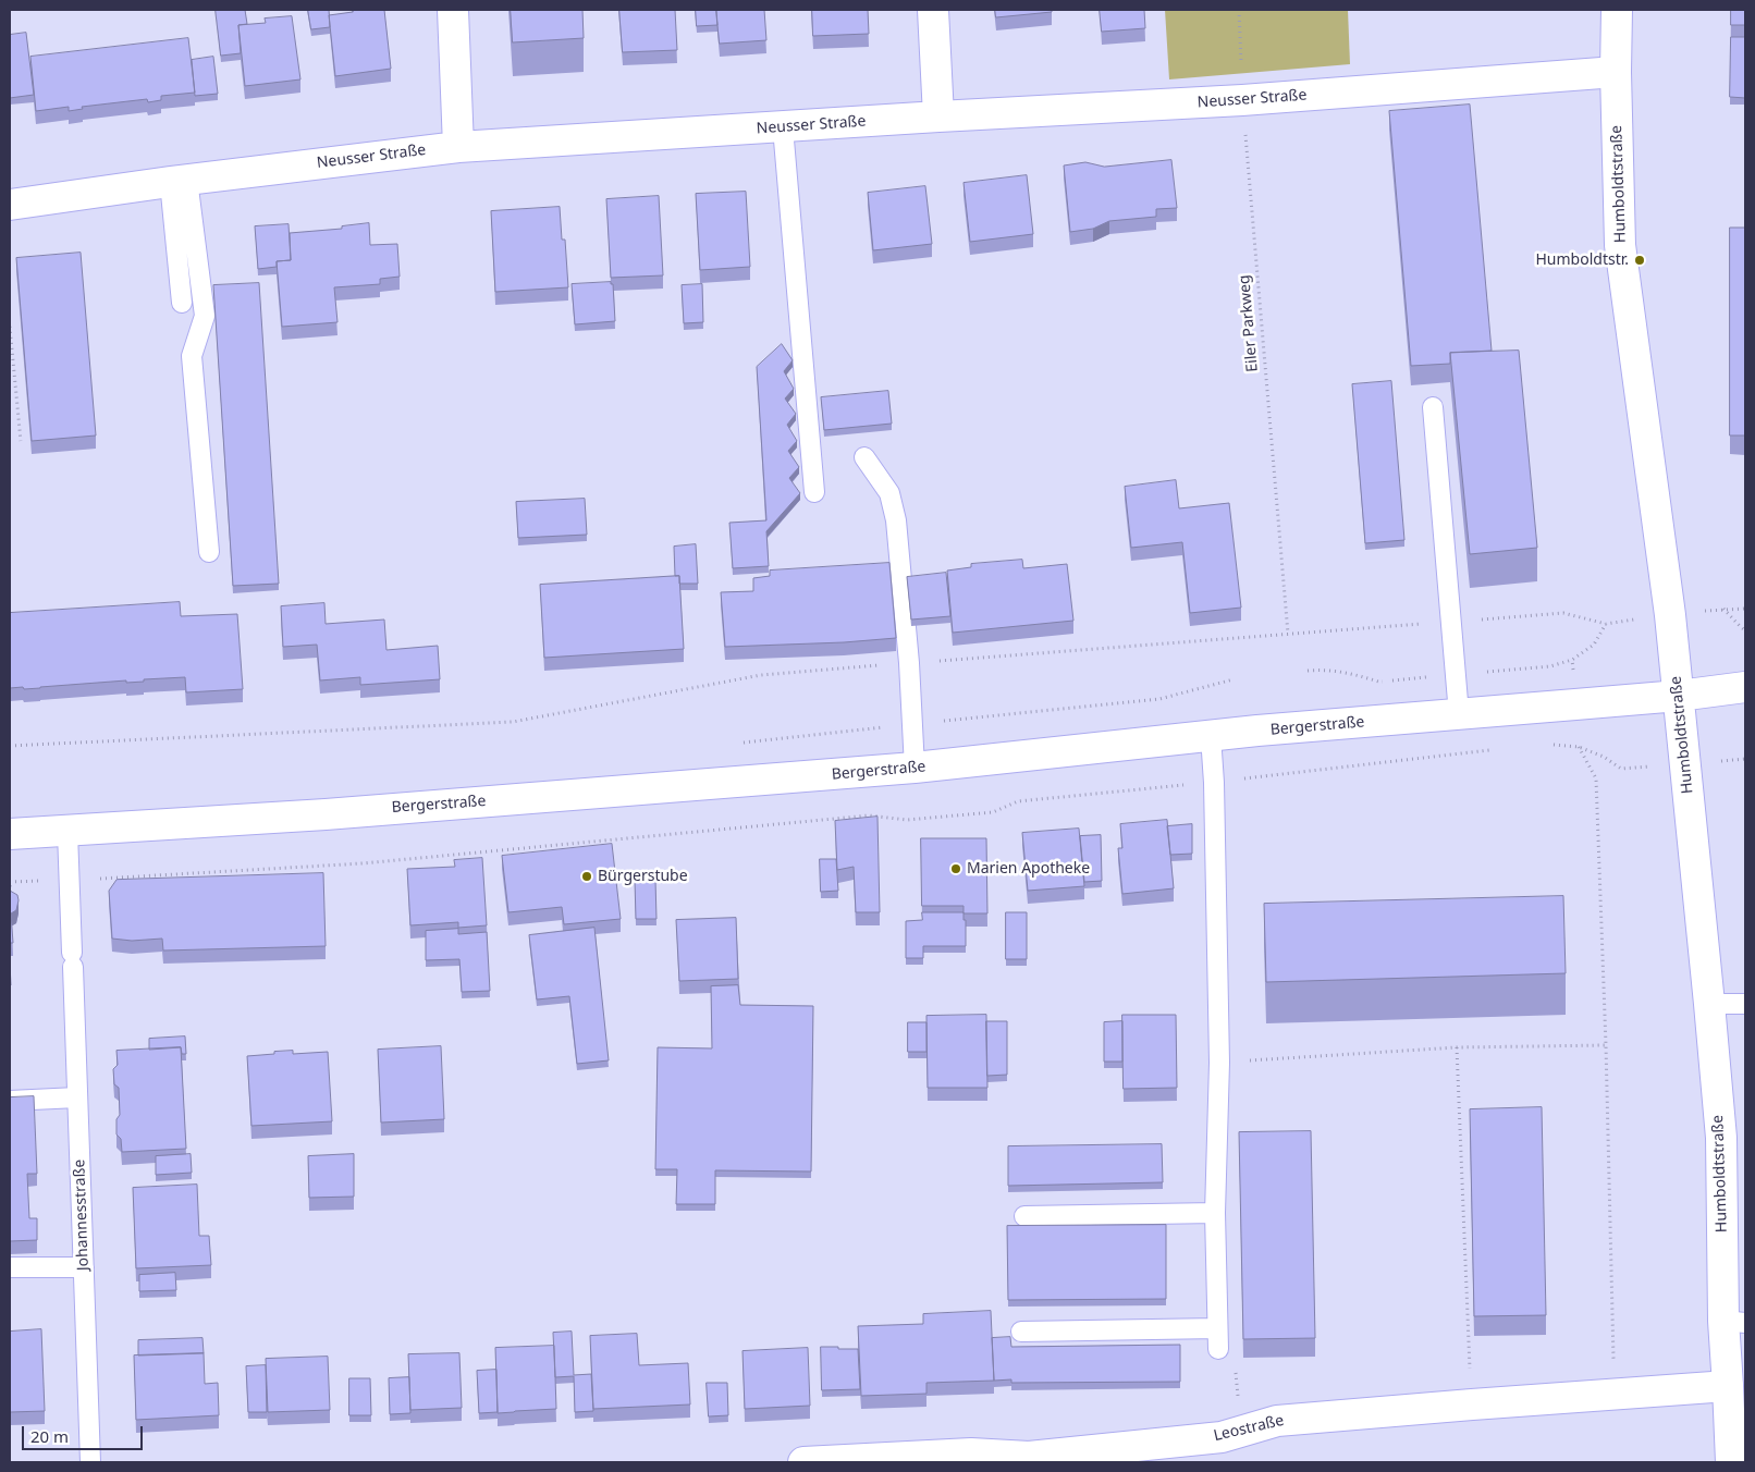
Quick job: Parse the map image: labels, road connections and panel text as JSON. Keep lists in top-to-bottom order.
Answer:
{
  "streets": {
    "street": [
      "Neusser Straße",
      "Humboldtstraße",
      "Bergerstraße",
      "Leostraße"
    ],
    "lane": ["Johannesstraße"],
    "path": ["Eiler Parkweg"]
  },
  "crossings": [
    ["Neusser Straße", "Humboldtstraße"],
    ["Neusser Straße", "Eiler Parkweg"],
    ["Humboldtstraße", "Bergerstraße"],
    ["Humboldtstraße", "Leostraße"],
    ["Bergerstraße", "Johannesstraße"]
  ],
  "places": ["Humboldtstr.", "Marien Apotheke", "Bürgerstube"],
  "scale_bar": "20 m"
}
